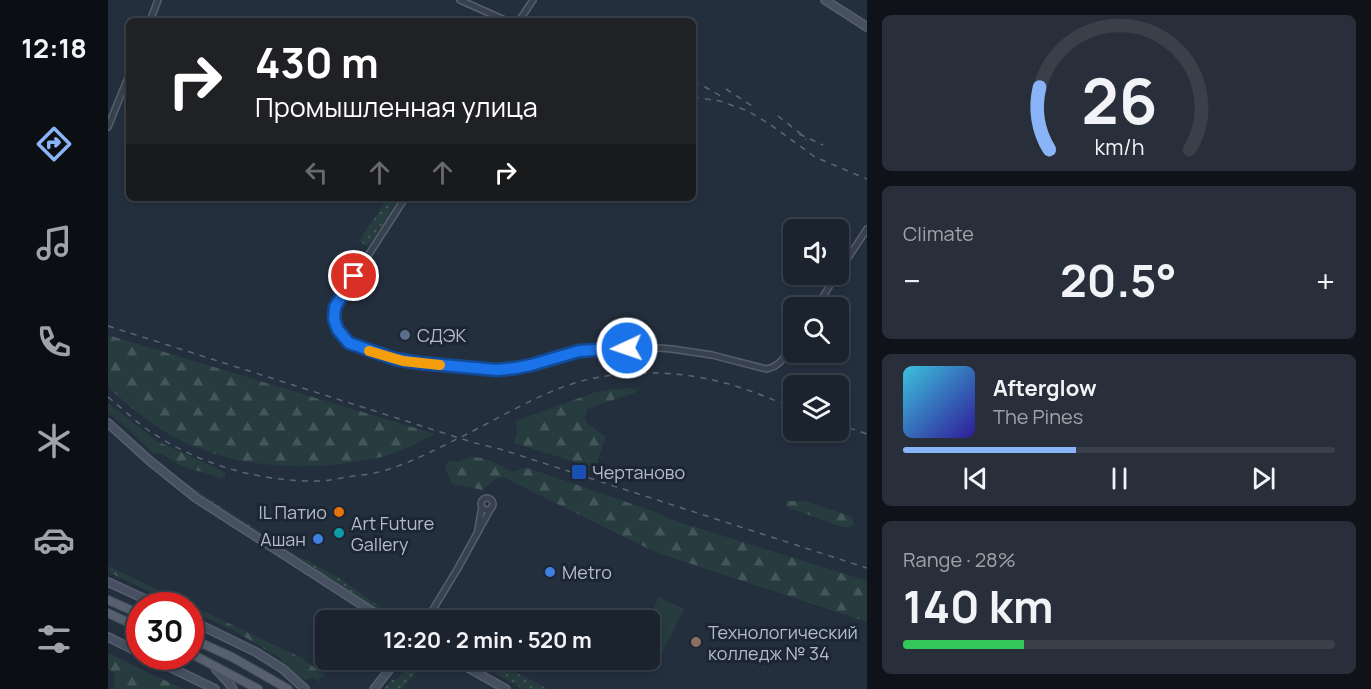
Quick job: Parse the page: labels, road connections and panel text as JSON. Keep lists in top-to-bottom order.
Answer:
{
  "places": {
    "other": [
      "СДЭК",
      "IL Патио",
      "Art Future Gallery",
      "Ашан",
      "Metro",
      "Технологический колледж № 34"
    ],
    "transit": ["Чертаново"]
  },
  "page": {
    "tabs": "12:18",
    "turn": ["430 m", "Промышленная улица"],
    "tile": [
      "Climate",
      ["Range · 28%", "140 km"]
    ],
    "heat": ["−", "20.5°", "+"],
    "song": ["Afterglow", "The Pines"],
    "limit": "30",
    "trip": "12:20 · 2 min · 520 m",
    "gauge": ["26", "km/h"]
  }
}
